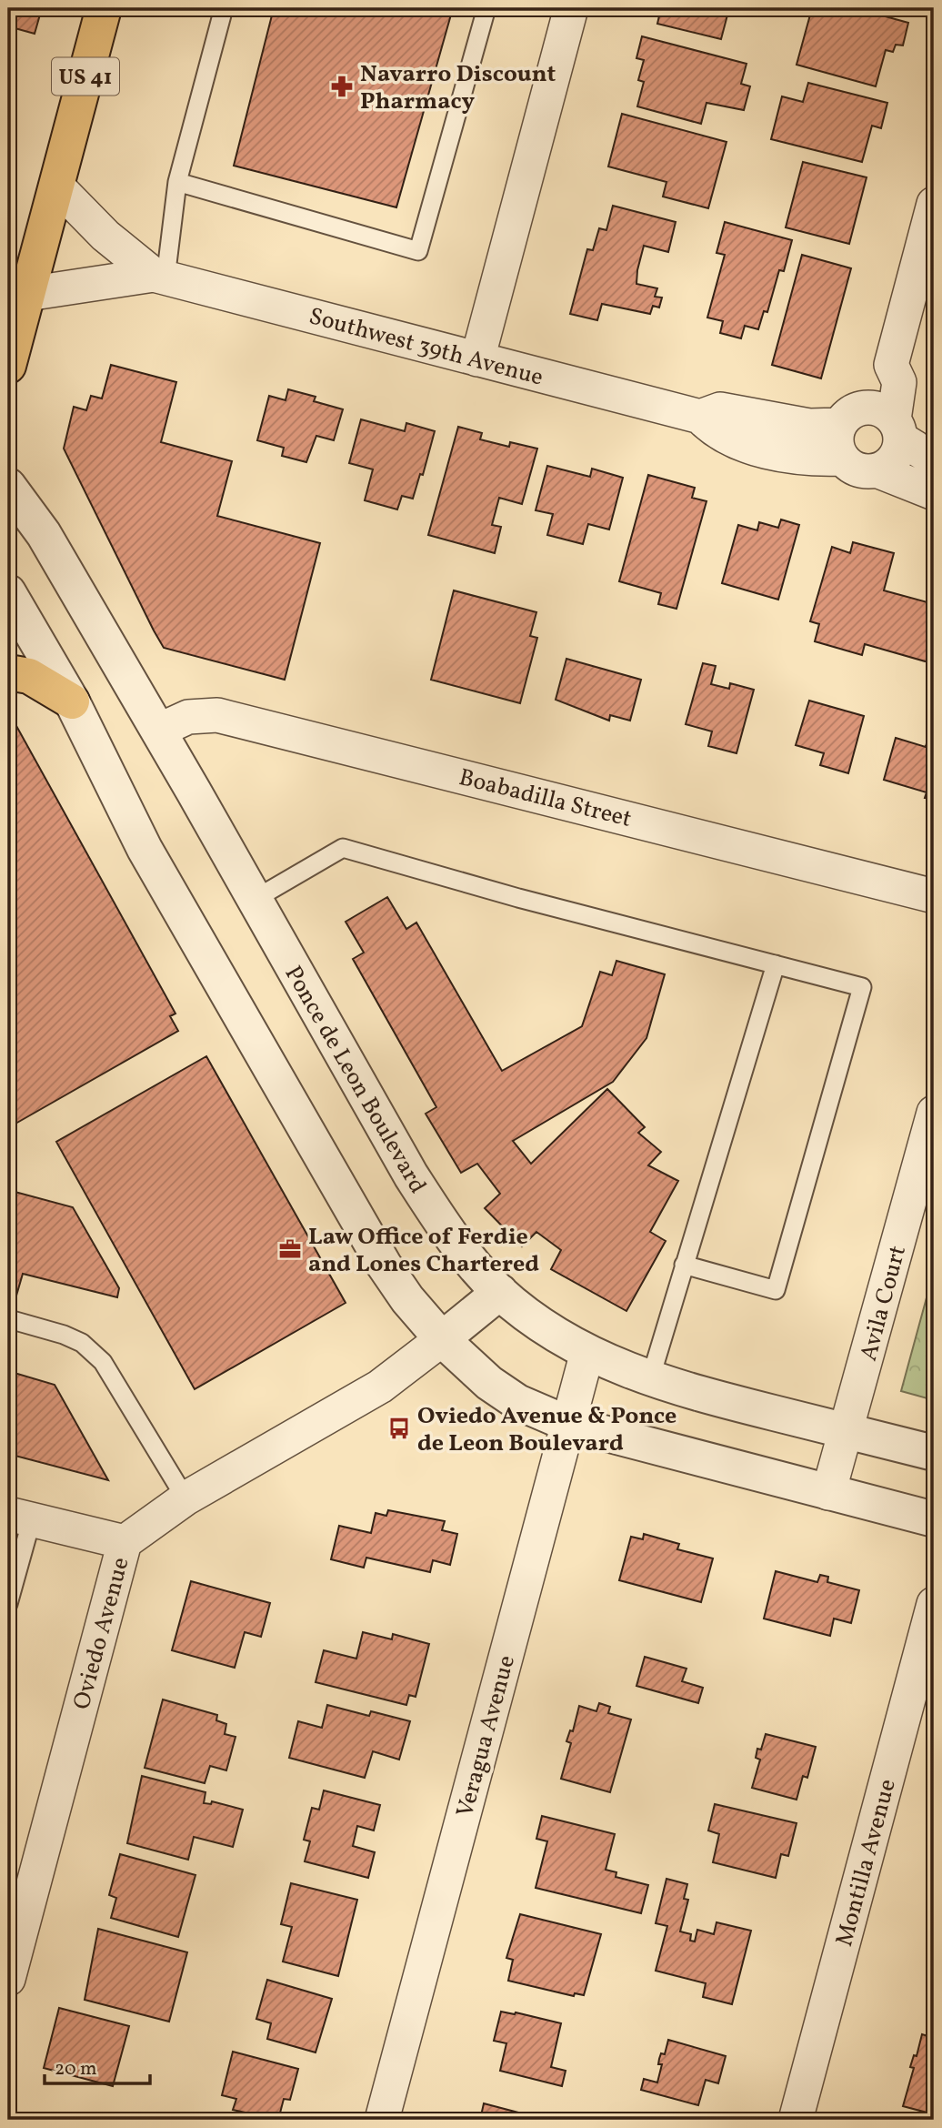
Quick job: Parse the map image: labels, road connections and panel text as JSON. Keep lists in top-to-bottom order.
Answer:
{
  "streets": {
    "main road": ["US 41"],
    "street": [
      "Southwest 39th Avenue",
      "Boabadilla Street",
      "Ponce de Leon Boulevard",
      "Avila Court",
      "Oviedo Avenue",
      "Veragua Avenue",
      "Montilla Avenue"
    ]
  },
  "crossings": [
    ["US 41", "Southwest 39th Avenue"],
    ["Boabadilla Street", "Ponce de Leon Boulevard"],
    ["Ponce de Leon Boulevard", "Avila Court"],
    ["Ponce de Leon Boulevard", "Veragua Avenue"]
  ],
  "places": {
    "pharmacy": ["Navarro Discount Pharmacy"],
    "office": ["Law Office of Ferdie and Lones Chartered"],
    "bus stop": ["Oviedo Avenue & Ponce de Leon Boulevard"]
  },
  "scale_bar": "20 m"
}
